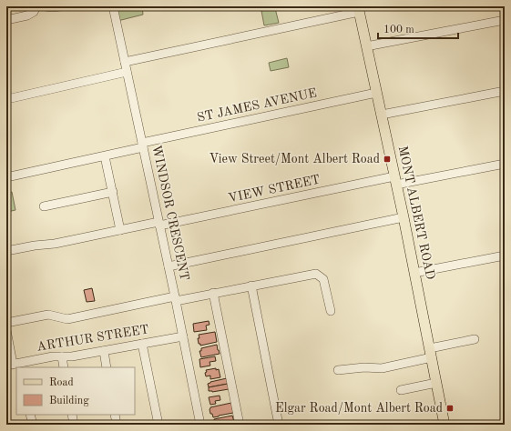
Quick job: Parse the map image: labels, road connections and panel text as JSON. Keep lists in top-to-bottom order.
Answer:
{
  "streets": {
    "main road": ["MONT ALBERT ROAD"],
    "street": [
      "ST JAMES AVENUE",
      "VIEW STREET",
      "WINDSOR CRESCENT",
      "ARTHUR STREET"
    ]
  },
  "crossings": [
    ["ST JAMES AVENUE", "WINDSOR CRESCENT"],
    ["ST JAMES AVENUE", "MONT ALBERT ROAD"],
    ["VIEW STREET", "WINDSOR CRESCENT"],
    ["VIEW STREET", "MONT ALBERT ROAD"],
    ["WINDSOR CRESCENT", "ARTHUR STREET"]
  ],
  "places": {
    "transit": ["View Street/Mont Albert Road", "Elgar Road/Mont Albert Road"]
  },
  "legend": ["Road", "Building"],
  "scale_bar": "100 m"
}
